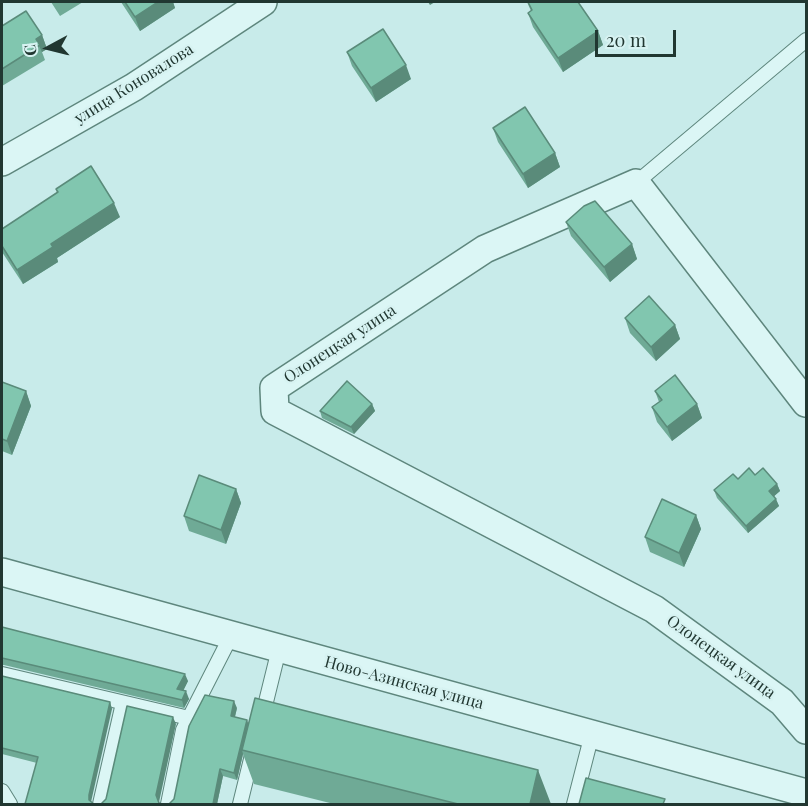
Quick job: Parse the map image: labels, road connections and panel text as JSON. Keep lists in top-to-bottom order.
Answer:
{
  "streets": {
    "street": ["улица Коновалова", "Олонецкая улица", "Ново-Азинская улица"]
  },
  "scale_bar": "20 m",
  "north": "left"
}
